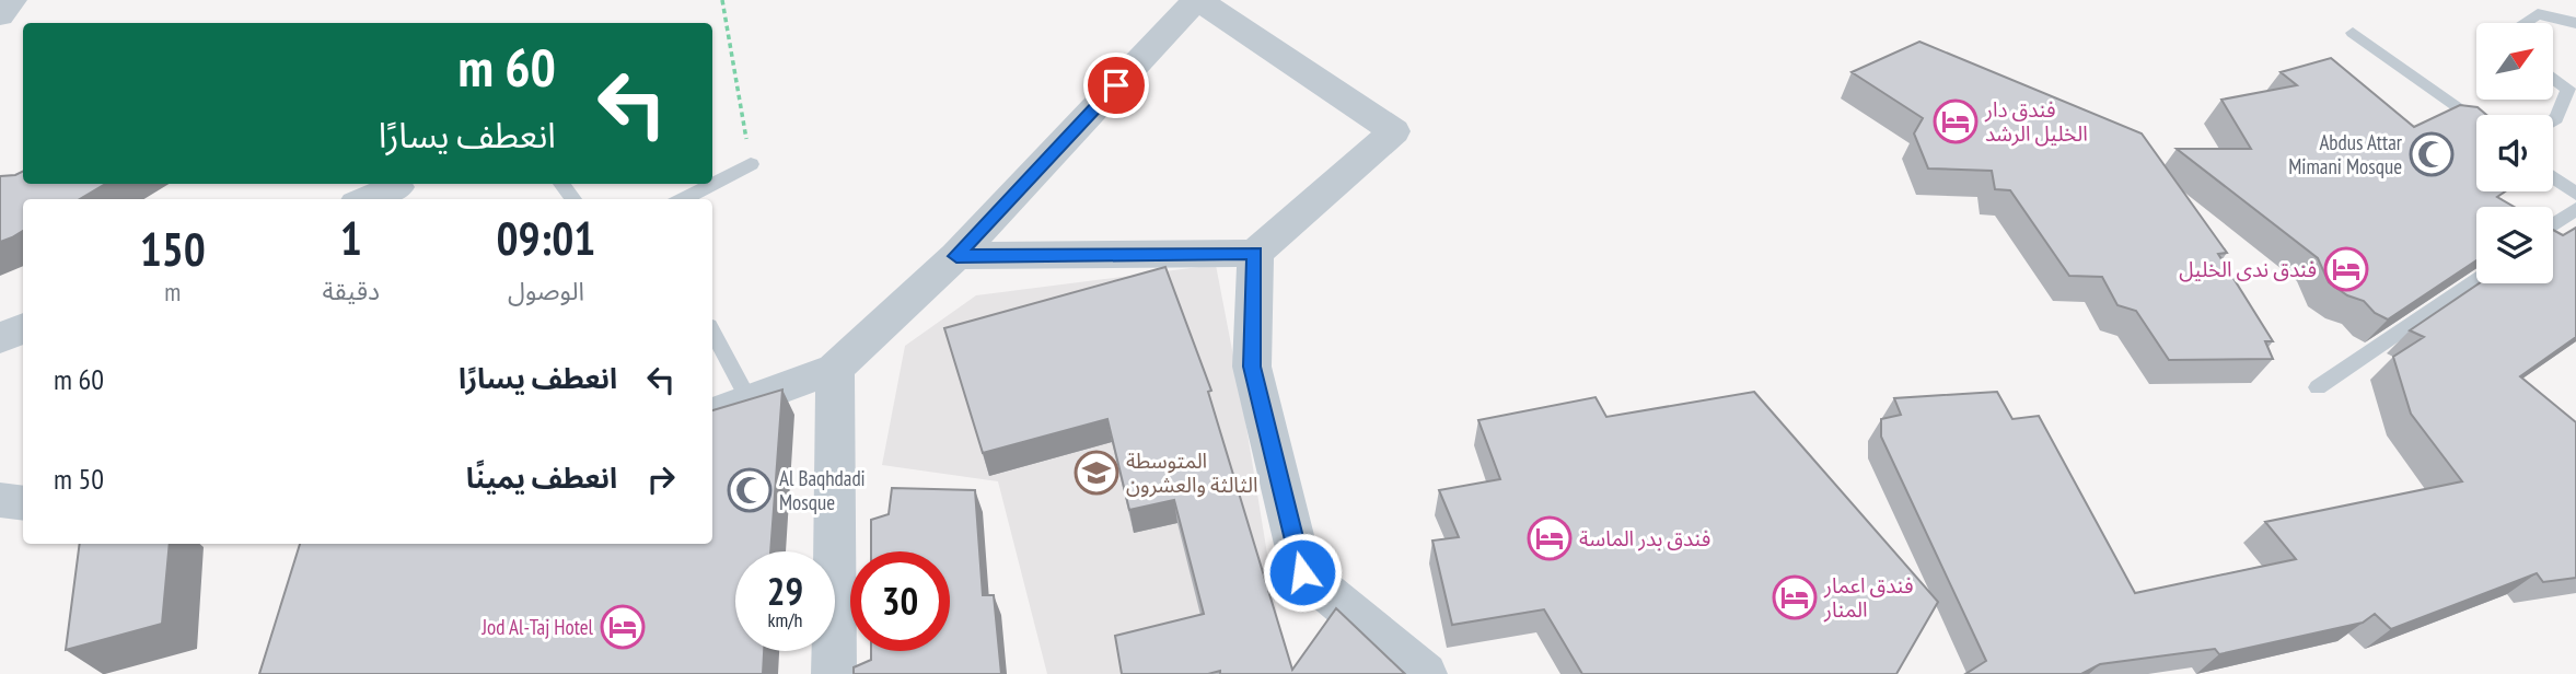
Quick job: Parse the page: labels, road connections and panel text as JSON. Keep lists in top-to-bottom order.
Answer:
{
  "places": {
    "hotel": [
      "فندق دار الخليل الرشد",
      "فندق ندى الخليل",
      "فندق بدر الماسة",
      "فندق اعمار المنار",
      "Jod Al-Taj Hotel"
    ],
    "mosque": ["Abdus Attar Mimani Mosque", "Al Baqhdadi Mosque"],
    "school or university": ["المتوسطة الثالثة والعشرون"]
  },
  "north": "top right",
  "page": {
    "turn": ["60 m", "انعطف يسارًا"],
    "eta": [
      "09:01",
      "الوصول",
      "1",
      "دقيقة",
      "150",
      "m"
    ],
    "list": [
      {
        "name": "انعطف يسارًا",
        "value": "60 m"
      },
      {
        "name": "انعطف يمينًا",
        "value": "50 m"
      }
    ],
    "speed": "29 km/h",
    "limit": "30"
  }
}
